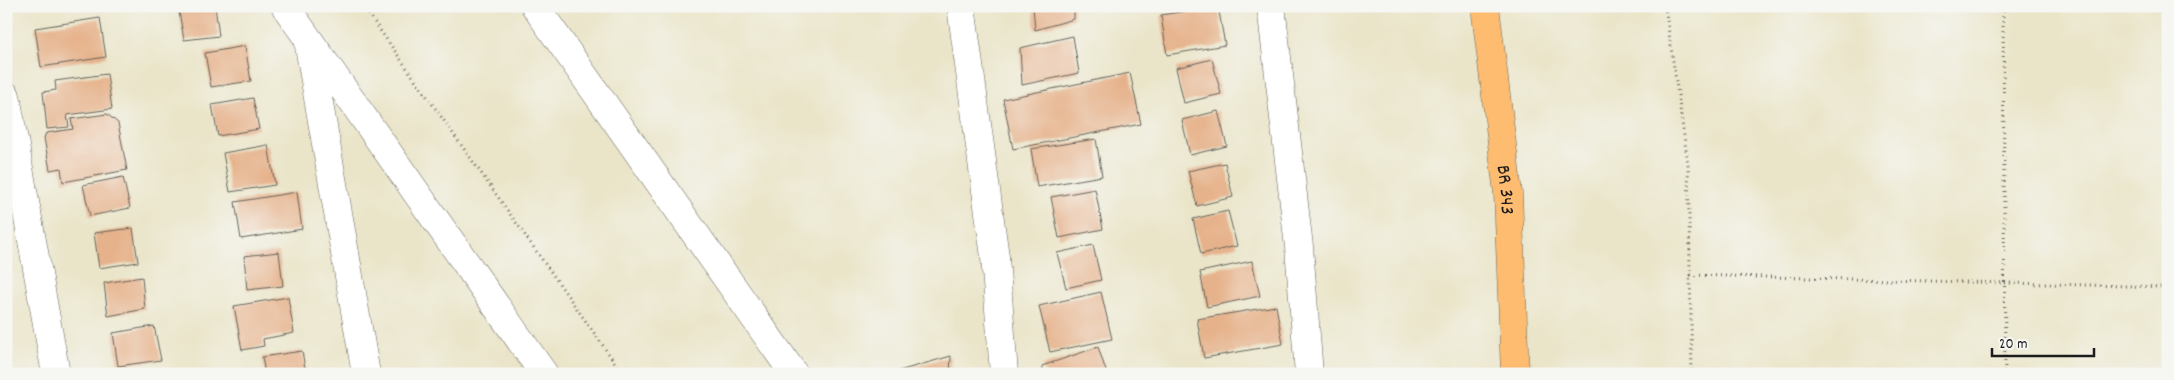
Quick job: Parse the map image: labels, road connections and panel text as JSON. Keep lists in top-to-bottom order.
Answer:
{
  "streets": {
    "main road": ["BR 343"]
  },
  "scale_bar": "20 m"
}
